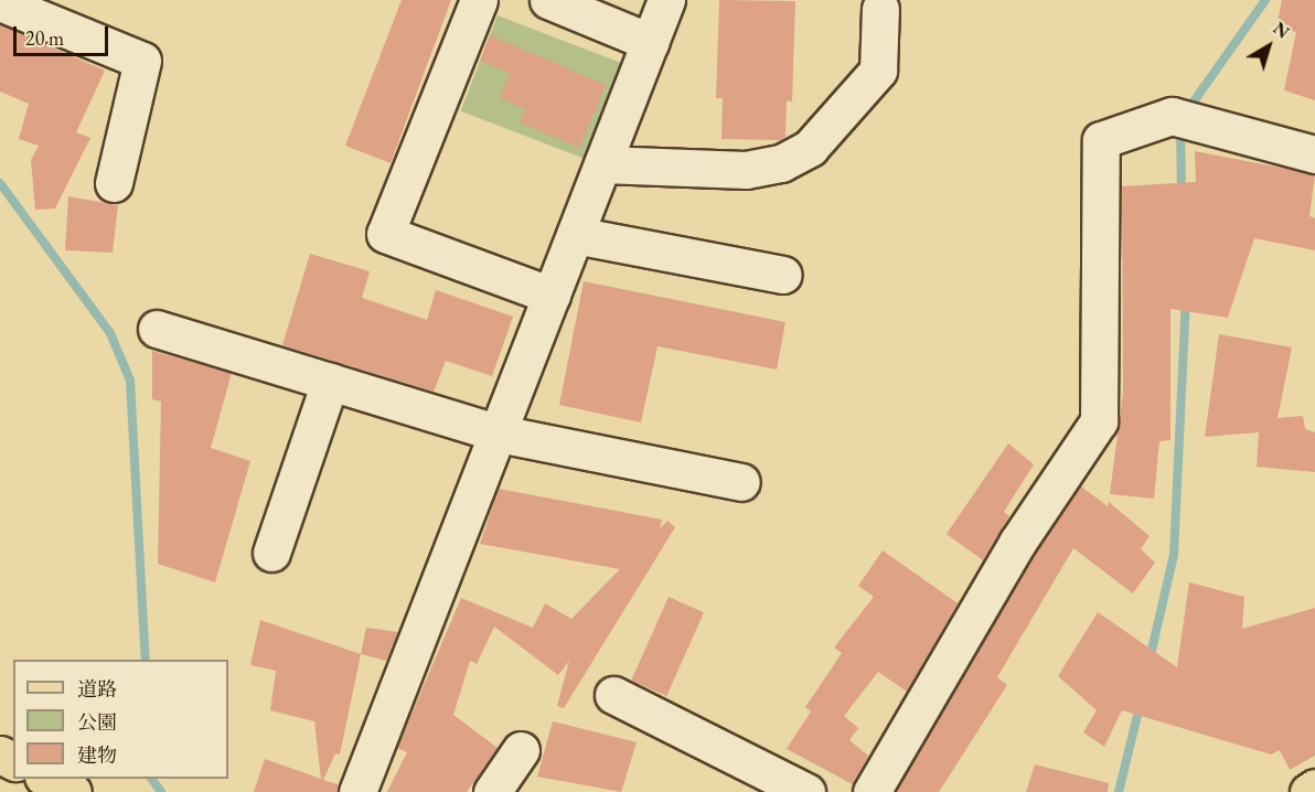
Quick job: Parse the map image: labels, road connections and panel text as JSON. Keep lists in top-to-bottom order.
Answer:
{
  "legend": ["道路", "公園", "建物"],
  "scale_bar": "20 m",
  "north": "top right"
}
